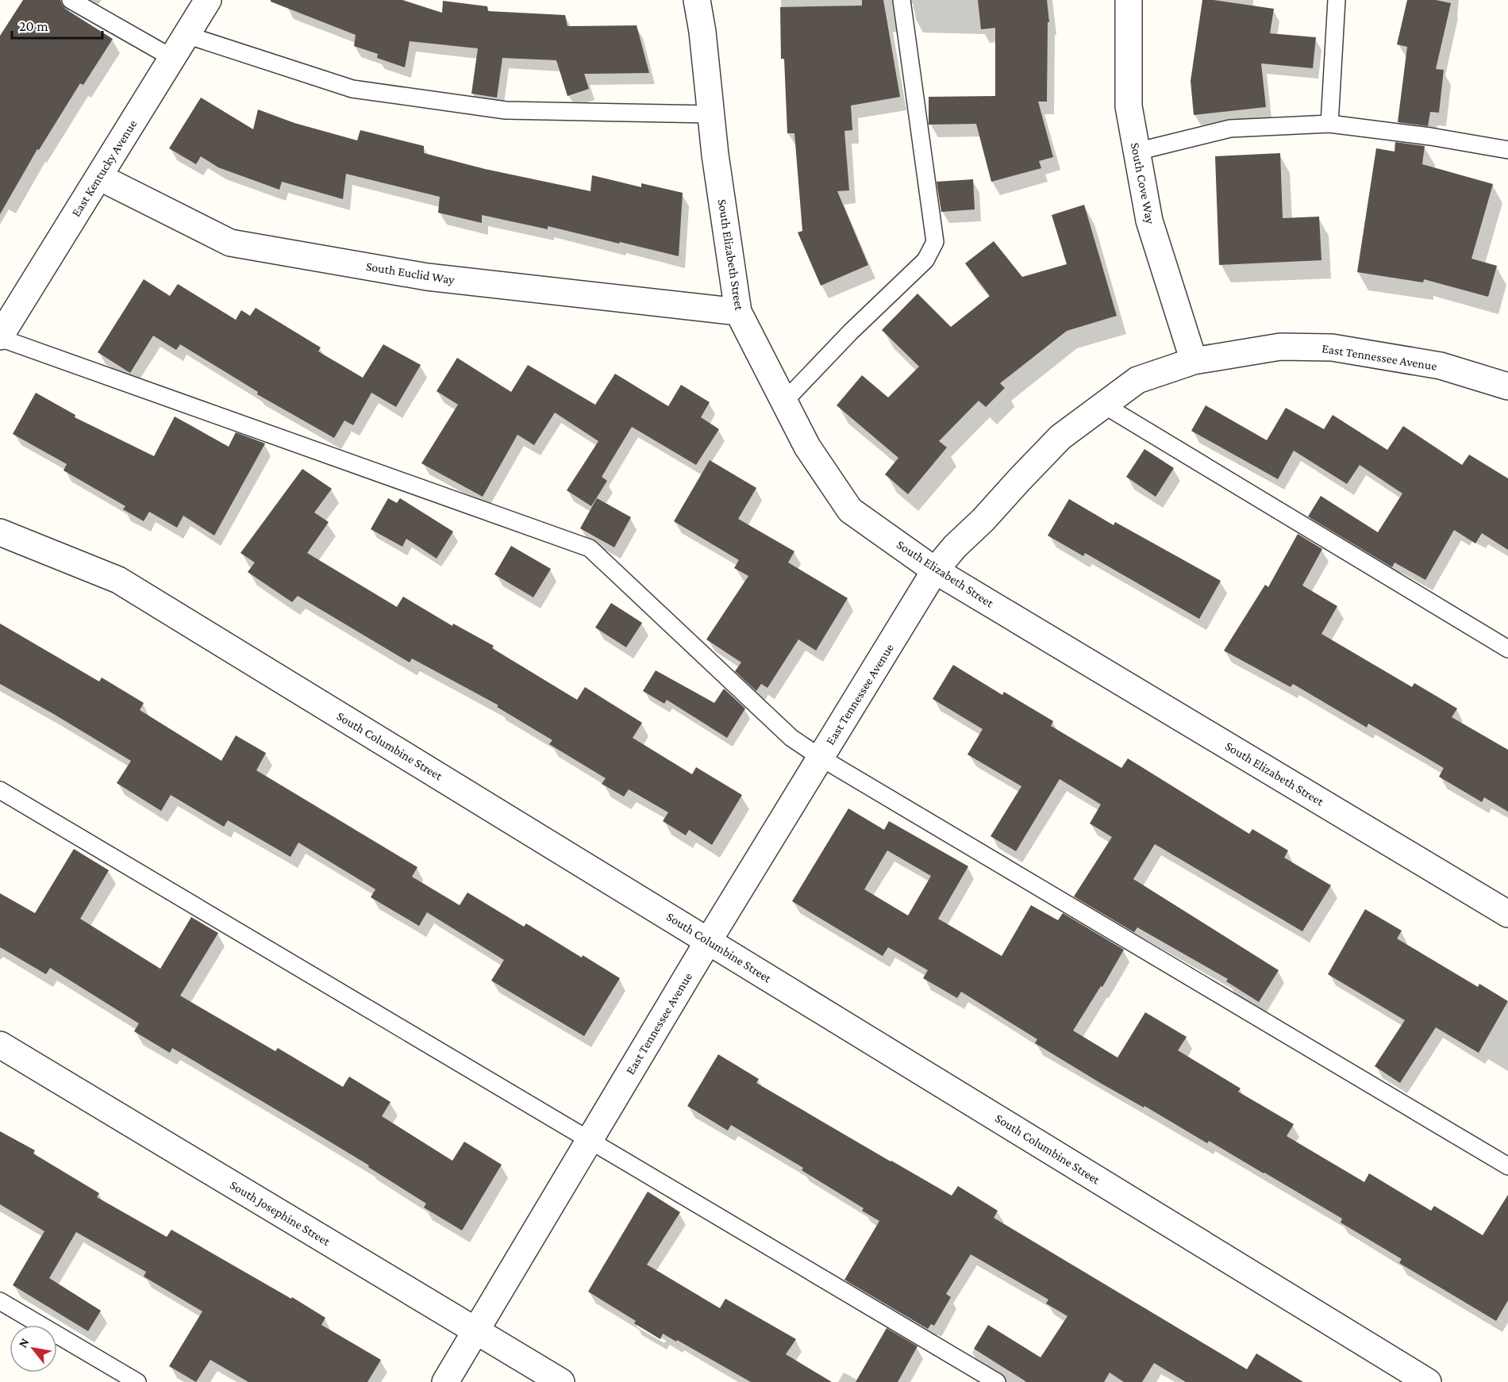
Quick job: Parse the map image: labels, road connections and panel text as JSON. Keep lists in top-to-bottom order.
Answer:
{
  "streets": {
    "street": [
      "East Kentucky Avenue",
      "South Cove Way",
      "South Elizabeth Street",
      "South Euclid Way",
      "East Tennessee Avenue",
      "South Columbine Street",
      "South Josephine Street"
    ]
  },
  "crossings": [
    ["East Kentucky Avenue", "South Euclid Way"],
    ["South Cove Way", "East Tennessee Avenue"],
    ["South Elizabeth Street", "South Euclid Way"],
    ["South Elizabeth Street", "East Tennessee Avenue"],
    ["East Tennessee Avenue", "South Columbine Street"],
    ["East Tennessee Avenue", "South Josephine Street"]
  ],
  "scale_bar": "20 m",
  "north": "top left"
}
